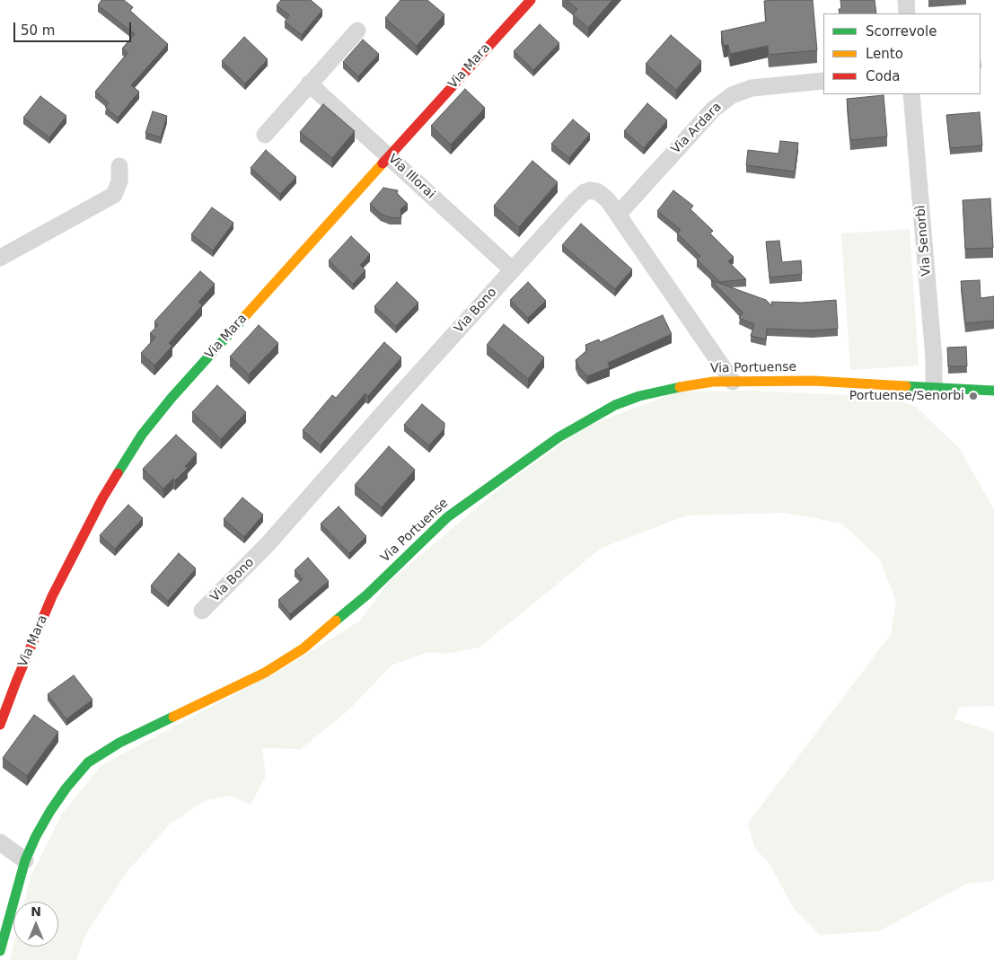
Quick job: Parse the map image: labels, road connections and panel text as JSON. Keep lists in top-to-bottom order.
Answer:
{
  "streets": {
    "main road": ["Via Mara", "Via Portuense"],
    "street": [
      "Via Ardara",
      "Via Illorai",
      "Via Senorbì",
      "Via Bono"
    ]
  },
  "crossings": [
    ["Via Mara", "Via Illorai"],
    ["Via Ardara", "Via Bono"],
    ["Via Illorai", "Via Bono"],
    ["Via Senorbì", "Via Portuense"],
    ["Via Bono", "Via Portuense"]
  ],
  "places": ["Portuense/Senorbi"],
  "legend": ["Scorrevole", "Lento", "Coda"],
  "scale_bar": "50 m",
  "north": "top"
}
